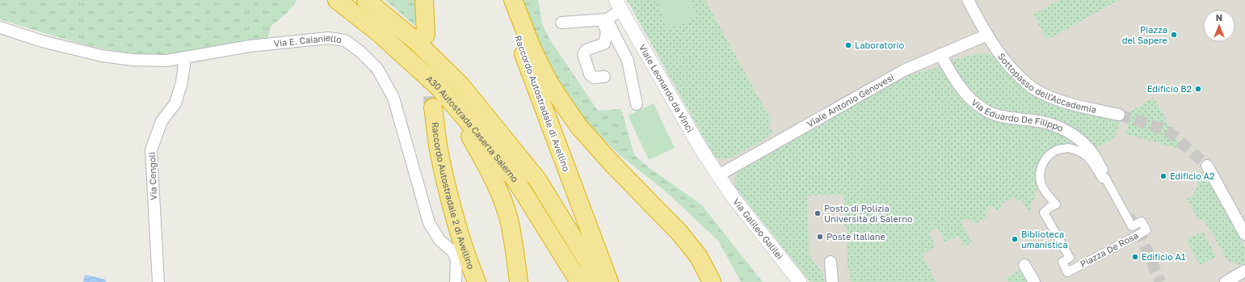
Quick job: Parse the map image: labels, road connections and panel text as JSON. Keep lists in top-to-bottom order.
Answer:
{
  "streets": {
    "highway": ["Raccordo Autostradale di Avellino", "A30 Autostrada Caserta Salerno", "Raccordo Autostradale 2 di Avellino"],
    "street": [
      "Via E. Caianiello",
      "Sottopasso dell'Accademia",
      "Viale Leonardo da Vinci",
      "Viale Antonio Genovesi",
      "Via Eduardo De Filippo",
      "Via Cengoli",
      "Via Galileo Galilei",
      "Piazza De Rosa"
    ]
  },
  "crossings": [
    ["Via E. Caianiello", "Via Cengoli"],
    ["Sottopasso dell'Accademia", "Viale Antonio Genovesi"],
    ["Viale Leonardo da Vinci", "Viale Antonio Genovesi"],
    ["Viale Leonardo da Vinci", "Via Galileo Galilei"],
    ["Viale Antonio Genovesi", "Via Eduardo De Filippo"],
    ["Viale Antonio Genovesi", "Via Galileo Galilei"]
  ],
  "places": [
    "Piazza del Sapere",
    "Laboratorio",
    "Edificio B2",
    "Edificio A2",
    "Posto di Polizia Università di Salerno",
    "Poste Italiane",
    "Biblioteca umanistica",
    "Edificio A1"
  ],
  "north": "top"
}
